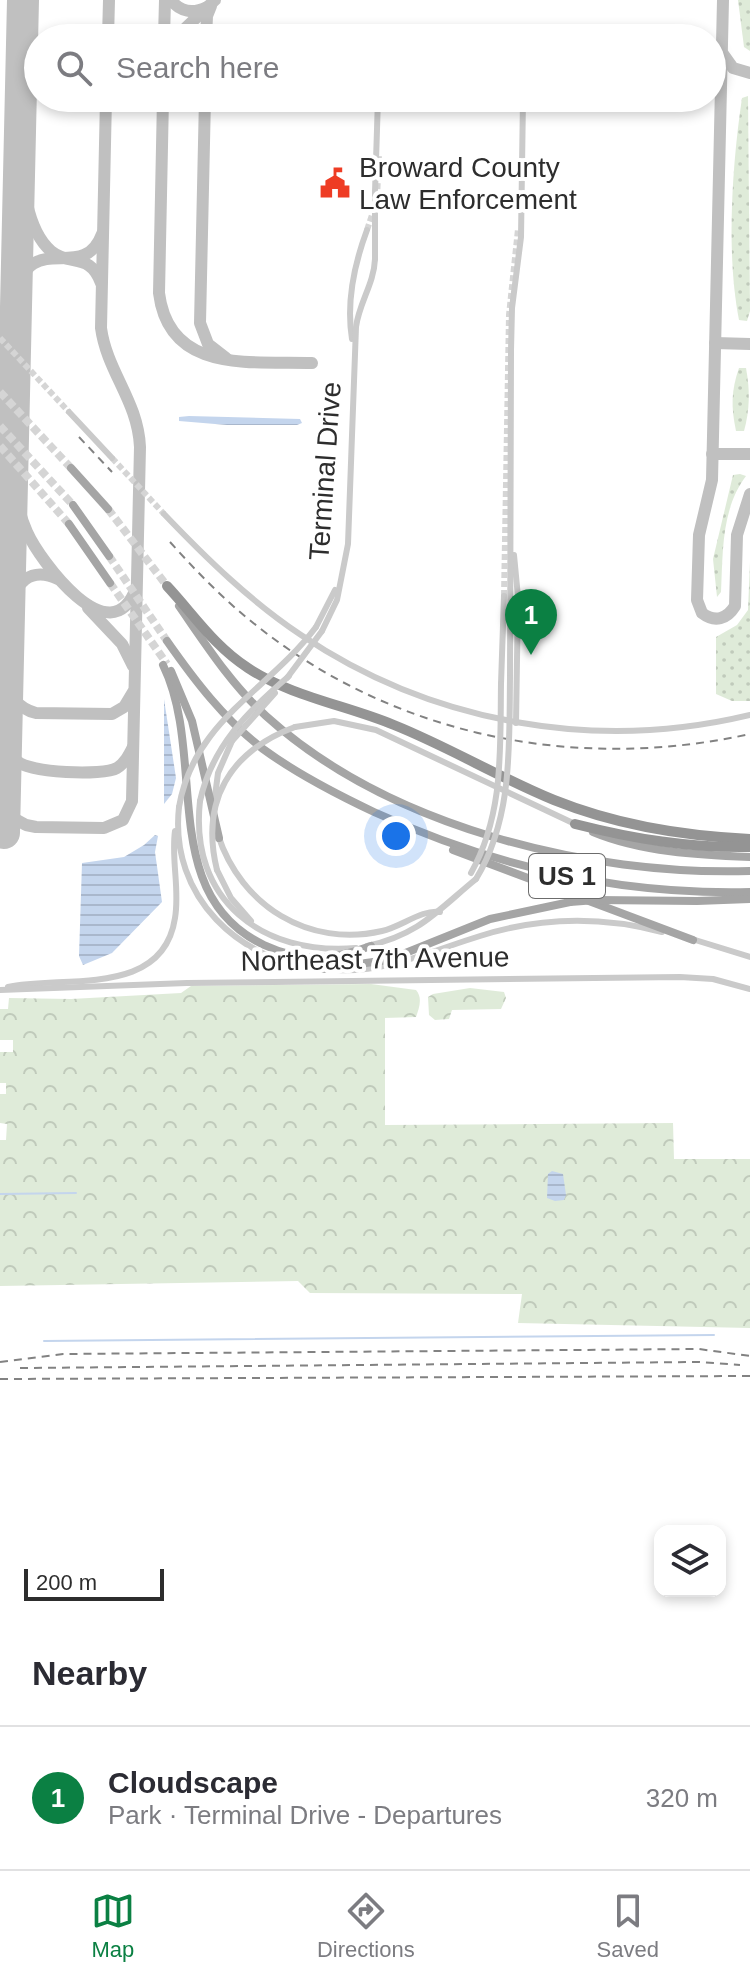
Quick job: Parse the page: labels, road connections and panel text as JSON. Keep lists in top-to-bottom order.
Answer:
{
  "streets": {
    "main road": ["US 1"],
    "street": ["Terminal Drive", "Northeast 7th Avenue"]
  },
  "places": {
    "public building": ["Broward County Law Enforcement"]
  },
  "scale_bar": "200 m",
  "page": {
    "search": "Search here",
    "pins": "1",
    "scale": "200 m",
    "heading": "Nearby",
    "list": [
      {
        "mark": "1",
        "name": "Cloudscape",
        "note": "Park · Terminal Drive - Departures",
        "value": "320 m"
      }
    ],
    "nav": ["Map", "Directions", "Saved"]
  }
}
